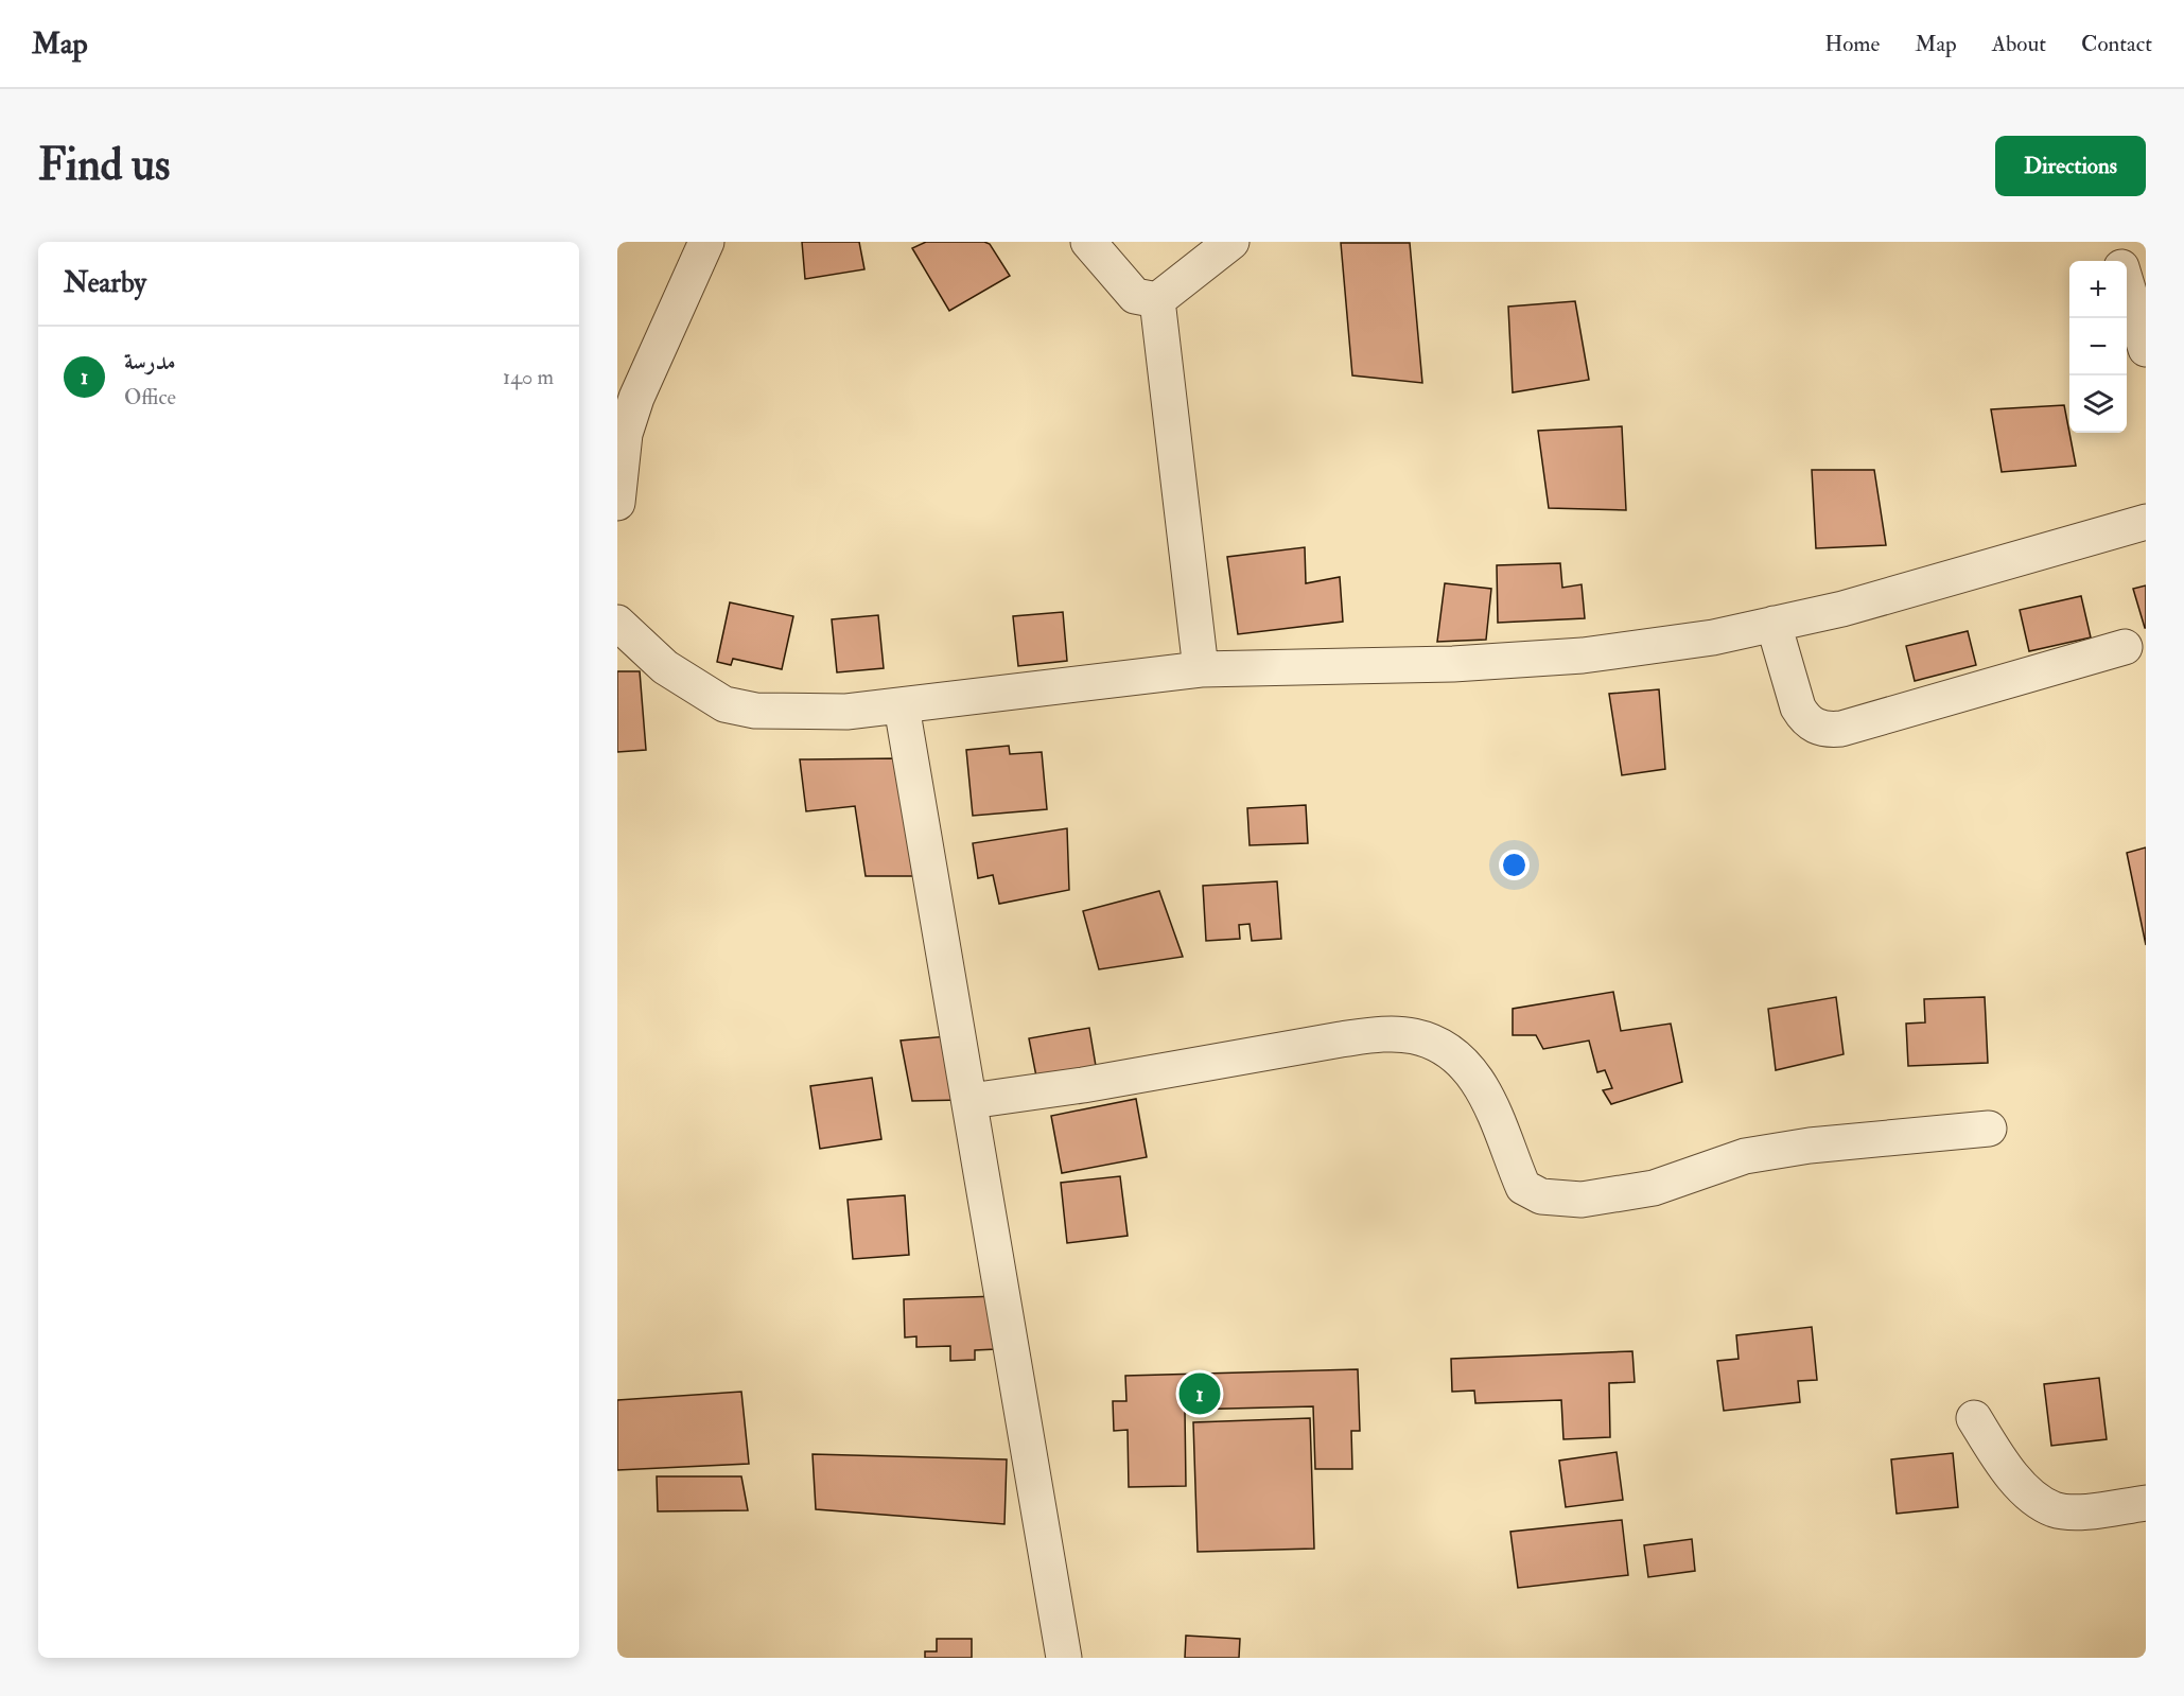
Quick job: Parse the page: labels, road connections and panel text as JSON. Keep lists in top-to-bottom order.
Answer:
{
  "page": {
    "header": "Map",
    "nav": [
      "Home",
      "Map",
      "About",
      "Contact"
    ],
    "buttons": "Directions",
    "title": "Find us",
    "heading": "Nearby",
    "map_buttons": ["+", "−"],
    "list": [
      {
        "mark": "1",
        "name": "مدرسة",
        "note": "Office",
        "value": "140 m"
      }
    ],
    "pins": "1"
  }
}
